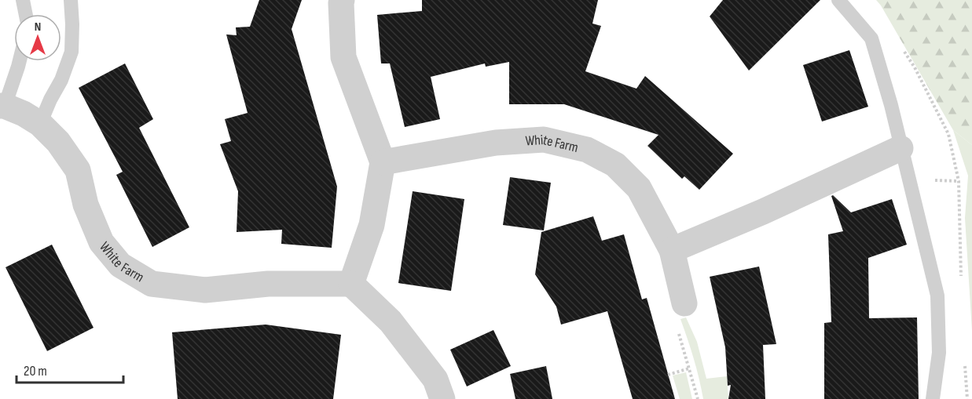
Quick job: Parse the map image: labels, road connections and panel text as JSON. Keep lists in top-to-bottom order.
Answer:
{
  "streets": {
    "street": ["White Farm"]
  },
  "scale_bar": "20 m",
  "north": "top"
}
